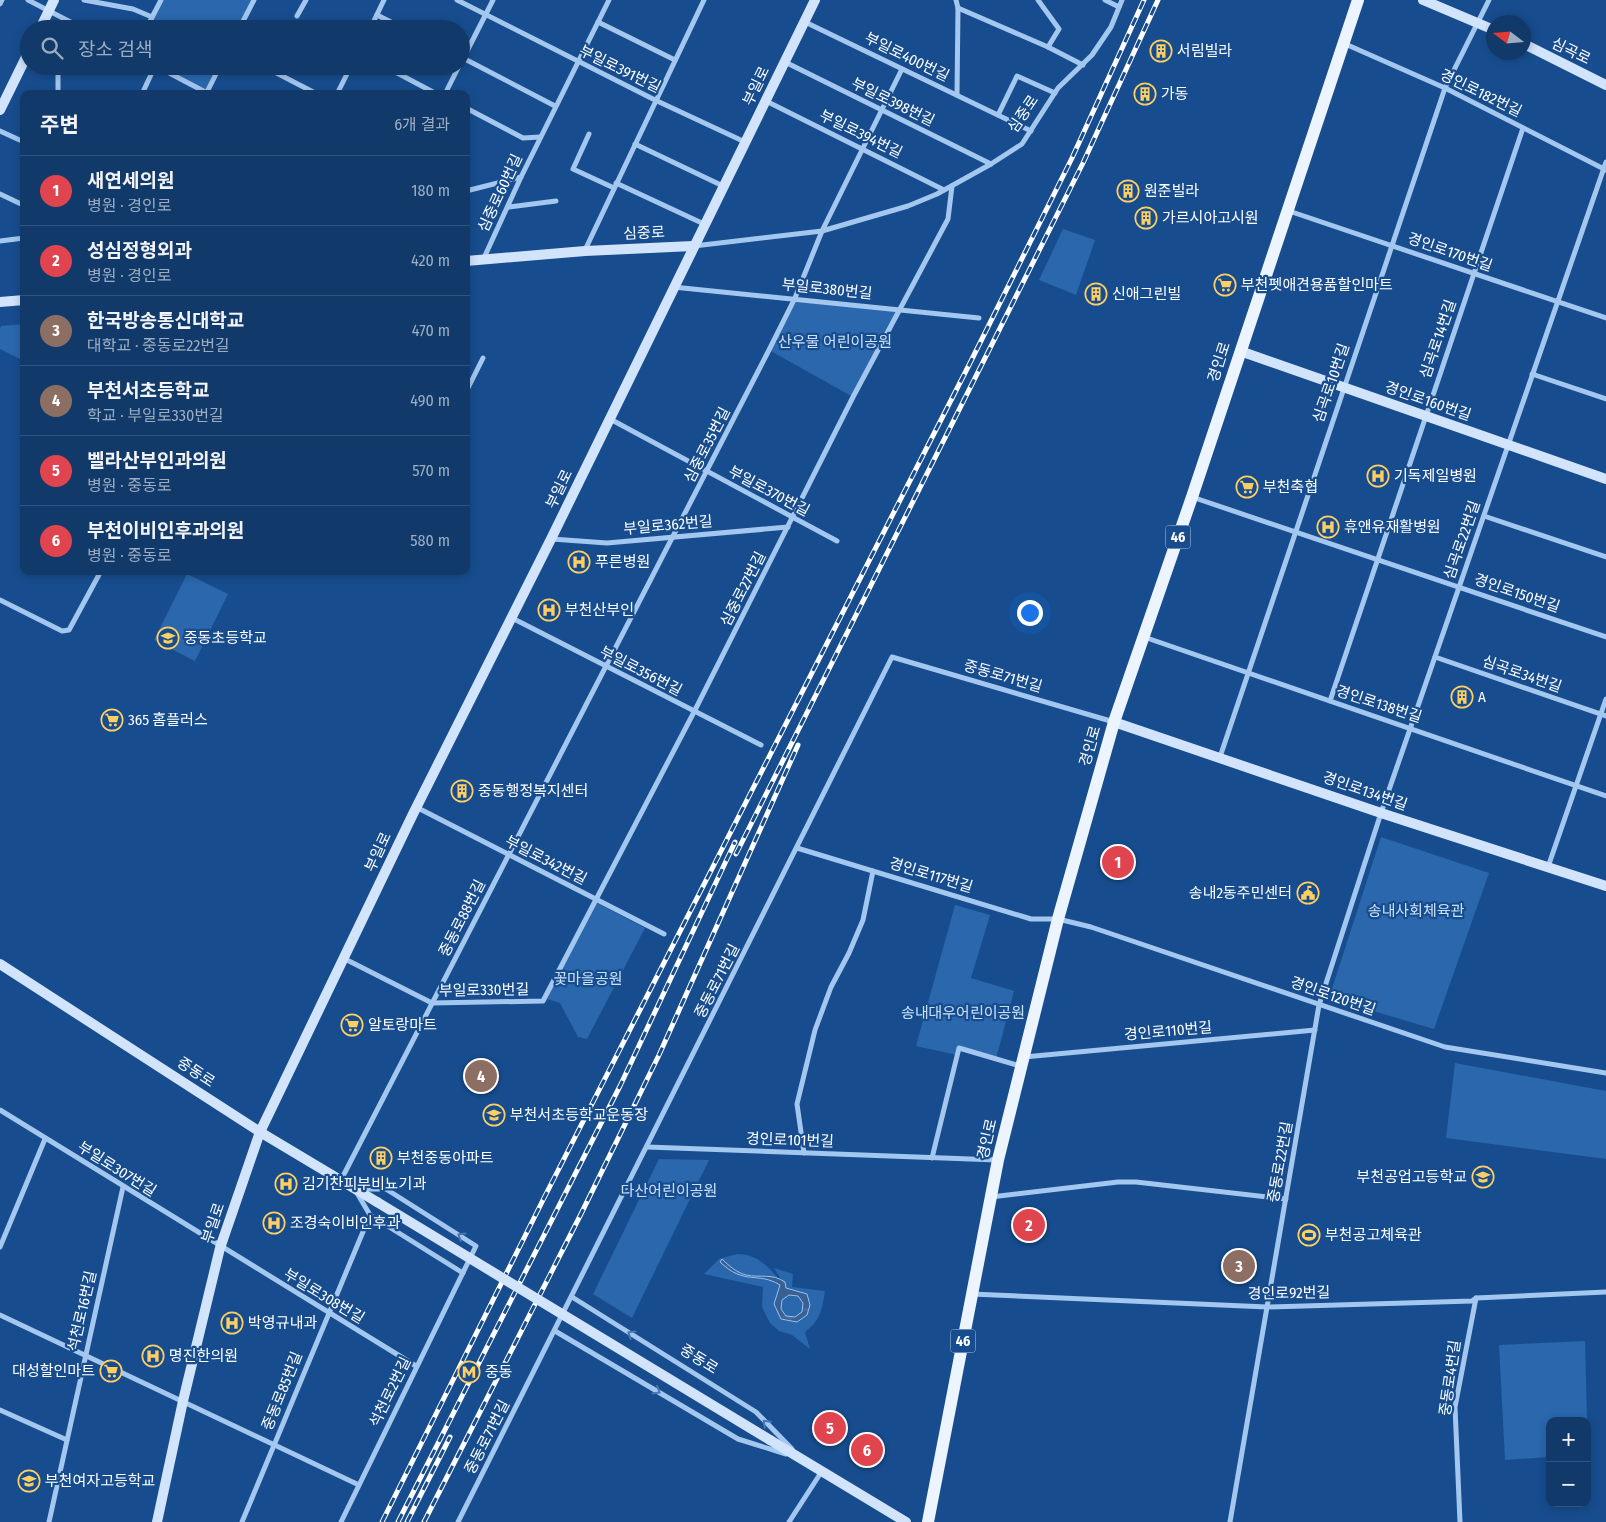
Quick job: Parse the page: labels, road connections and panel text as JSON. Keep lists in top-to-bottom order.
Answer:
{
  "streets": {
    "main road": ["경인로", "46"],
    "street": [
      "심곡로",
      "부일로400번길",
      "부일로391번길",
      "부일로",
      "경인로182번길",
      "부일로398번길",
      "심중로",
      "부일로394번길",
      "심중로60번길",
      "경인로170번길",
      "부일로380번길",
      "심곡로14번길",
      "심곡로10번길",
      "경인로160번길",
      "심중로35번길",
      "부일로370번길",
      "부일로362번길",
      "심곡로22번길",
      "심중로27번길",
      "경인로150번길",
      "부일로356번길",
      "심곡로34번길",
      "중동로71번길",
      "경인로138번길",
      "경인로134번길",
      "부일로342번길",
      "경인로117번길",
      "중동로88번길",
      "부일로330번길",
      "경인로120번길",
      "경인로110번길",
      "중동로",
      "경인로101번길",
      "중동로22번길",
      "부일로307번길",
      "경인로92번길",
      "부일로308번길",
      "석천로16번길",
      "중동로4번길",
      "중동로85번길",
      "석천로2번길"
    ]
  },
  "crossings": [
    ["부일로400번길", "부일로"],
    ["부일로400번길", "심중로"],
    ["부일로391번길", "부일로"],
    ["부일로391번길", "심중로60번길"],
    ["부일로", "부일로398번길"],
    ["부일로", "심중로"],
    ["부일로", "부일로394번길"],
    ["부일로", "부일로380번길"],
    ["부일로", "부일로370번길"],
    ["부일로", "부일로362번길"],
    ["부일로", "부일로356번길"],
    ["부일로", "부일로342번길"],
    ["부일로", "부일로330번길"],
    ["부일로", "중동로"],
    ["부일로", "부일로307번길"],
    ["부일로", "부일로308번길"],
    ["경인로182번길", "심곡로14번길"],
    ["경인로182번길", "경인로"],
    ["경인로182번길", "심곡로10번길"],
    ["경인로182번길", "심곡로22번길"],
    ["부일로398번길", "심중로"],
    ["심중로", "부일로394번길"],
    ["심중로", "심중로60번길"],
    ["심중로", "심중로35번길"],
    ["심중로", "심중로27번길"],
    ["경인로170번길", "심곡로14번길"],
    ["경인로170번길", "경인로"],
    ["경인로170번길", "심곡로10번길"],
    ["경인로170번길", "심곡로22번길"],
    ["부일로380번길", "심중로35번길"],
    ["부일로380번길", "심중로27번길"],
    ["심곡로14번길", "경인로160번길"],
    ["심곡로14번길", "경인로150번길"],
    ["심곡로14번길", "경인로138번길"],
    ["경인로", "경인로160번길"],
    ["경인로", "경인로150번길"],
    ["경인로", "중동로71번길"],
    ["경인로", "경인로138번길"],
    ["경인로", "경인로134번길"],
    ["경인로", "경인로117번길"],
    ["경인로", "경인로120번길"],
    ["경인로", "경인로110번길"],
    ["경인로", "경인로101번길"],
    ["경인로", "경인로92번길"],
    ["심곡로10번길", "경인로160번길"],
    ["심곡로10번길", "경인로150번길"],
    ["심곡로10번길", "경인로138번길"],
    ["심곡로10번길", "경인로134번길"],
    ["경인로160번길", "심곡로22번길"],
    ["심중로35번길", "부일로370번길"],
    ["심중로35번길", "부일로362번길"],
    ["심중로35번길", "부일로356번길"],
    ["심중로35번길", "중동로88번길"],
    ["부일로370번길", "심중로27번길"],
    ["부일로362번길", "심중로27번길"],
    ["심곡로22번길", "경인로150번길"],
    ["심곡로22번길", "심곡로34번길"],
    ["심곡로22번길", "경인로138번길"],
    ["심곡로22번길", "경인로134번길"],
    ["심곡로22번길", "중동로22번길"],
    ["심중로27번길", "부일로356번길"],
    ["심중로27번길", "부일로342번길"],
    ["심중로27번길", "부일로330번길"],
    ["부일로356번길", "중동로88번길"],
    ["중동로71번길", "경인로134번길"],
    ["중동로71번길", "경인로117번길"],
    ["중동로71번길", "중동로"],
    ["중동로71번길", "경인로101번길"],
    ["경인로134번길", "중동로22번길"],
    ["부일로342번길", "중동로88번길"],
    ["경인로117번길", "경인로120번길"],
    ["중동로88번길", "부일로330번길"],
    ["중동로88번길", "중동로"],
    ["경인로120번길", "중동로22번길"],
    ["경인로110번길", "중동로22번길"],
    ["중동로", "석천로2번길"],
    ["중동로22번길", "경인로92번길"],
    ["부일로307번길", "부일로308번길"],
    ["부일로307번길", "석천로16번길"],
    ["경인로92번길", "중동로4번길"],
    ["부일로308번길", "중동로85번길"],
    ["부일로308번길", "석천로2번길"]
  ],
  "parks": [
    "산우물 어린이공원",
    "송내사회체육관",
    "꽃마을공원",
    "송내대우어린이공원",
    "다산어린이공원"
  ],
  "places": {
    "building": [
      "서림빌라",
      "가동",
      "원준빌라",
      "가르시아고시원",
      "신애그린빌",
      "A",
      "중동행정복지센터",
      "부천중동아파트"
    ],
    "supermarket": [
      "부천펫애견용품할인마트",
      "부천축협",
      "365 홈플러스",
      "알토랑마트",
      "대성할인마트"
    ],
    "hospital": [
      "기독제일병원",
      "휴앤유재활병원",
      "푸른병원",
      "부천산부인",
      "김기찬피부비뇨기과",
      "조경숙이비인후과",
      "박영규내과",
      "명진한의원"
    ],
    "school or university": [
      "중동초등학교",
      "부천서초등학교운동장",
      "부천공업고등학교",
      "부천여자고등학교"
    ],
    "public building": ["송내2동주민센터"],
    "sports": ["부천공고체육관"],
    "metro station": ["중동"]
  },
  "north": "left",
  "page": {
    "search": "장소 검색",
    "heading": ["주변", "6개 결과"],
    "list": [
      {
        "mark": "1",
        "name": "새연세의원",
        "note": "병원 · 경인로",
        "value": "180 m"
      },
      {
        "mark": "2",
        "name": "성심정형외과",
        "note": "병원 · 경인로",
        "value": "420 m"
      },
      {
        "mark": "3",
        "name": "한국방송통신대학교",
        "note": "대학교 · 중동로22번길",
        "value": "470 m"
      },
      {
        "mark": "4",
        "name": "부천서초등학교",
        "note": "학교 · 부일로330번길",
        "value": "490 m"
      },
      {
        "mark": "5",
        "name": "벨라산부인과의원",
        "note": "병원 · 중동로",
        "value": "570 m"
      },
      {
        "mark": "6",
        "name": "부천이비인후과의원",
        "note": "병원 · 중동로",
        "value": "580 m"
      }
    ],
    "pins": [
      "1",
      "4",
      "2",
      "3",
      "5",
      "6"
    ],
    "map_buttons": ["+", "−"]
  }
}
